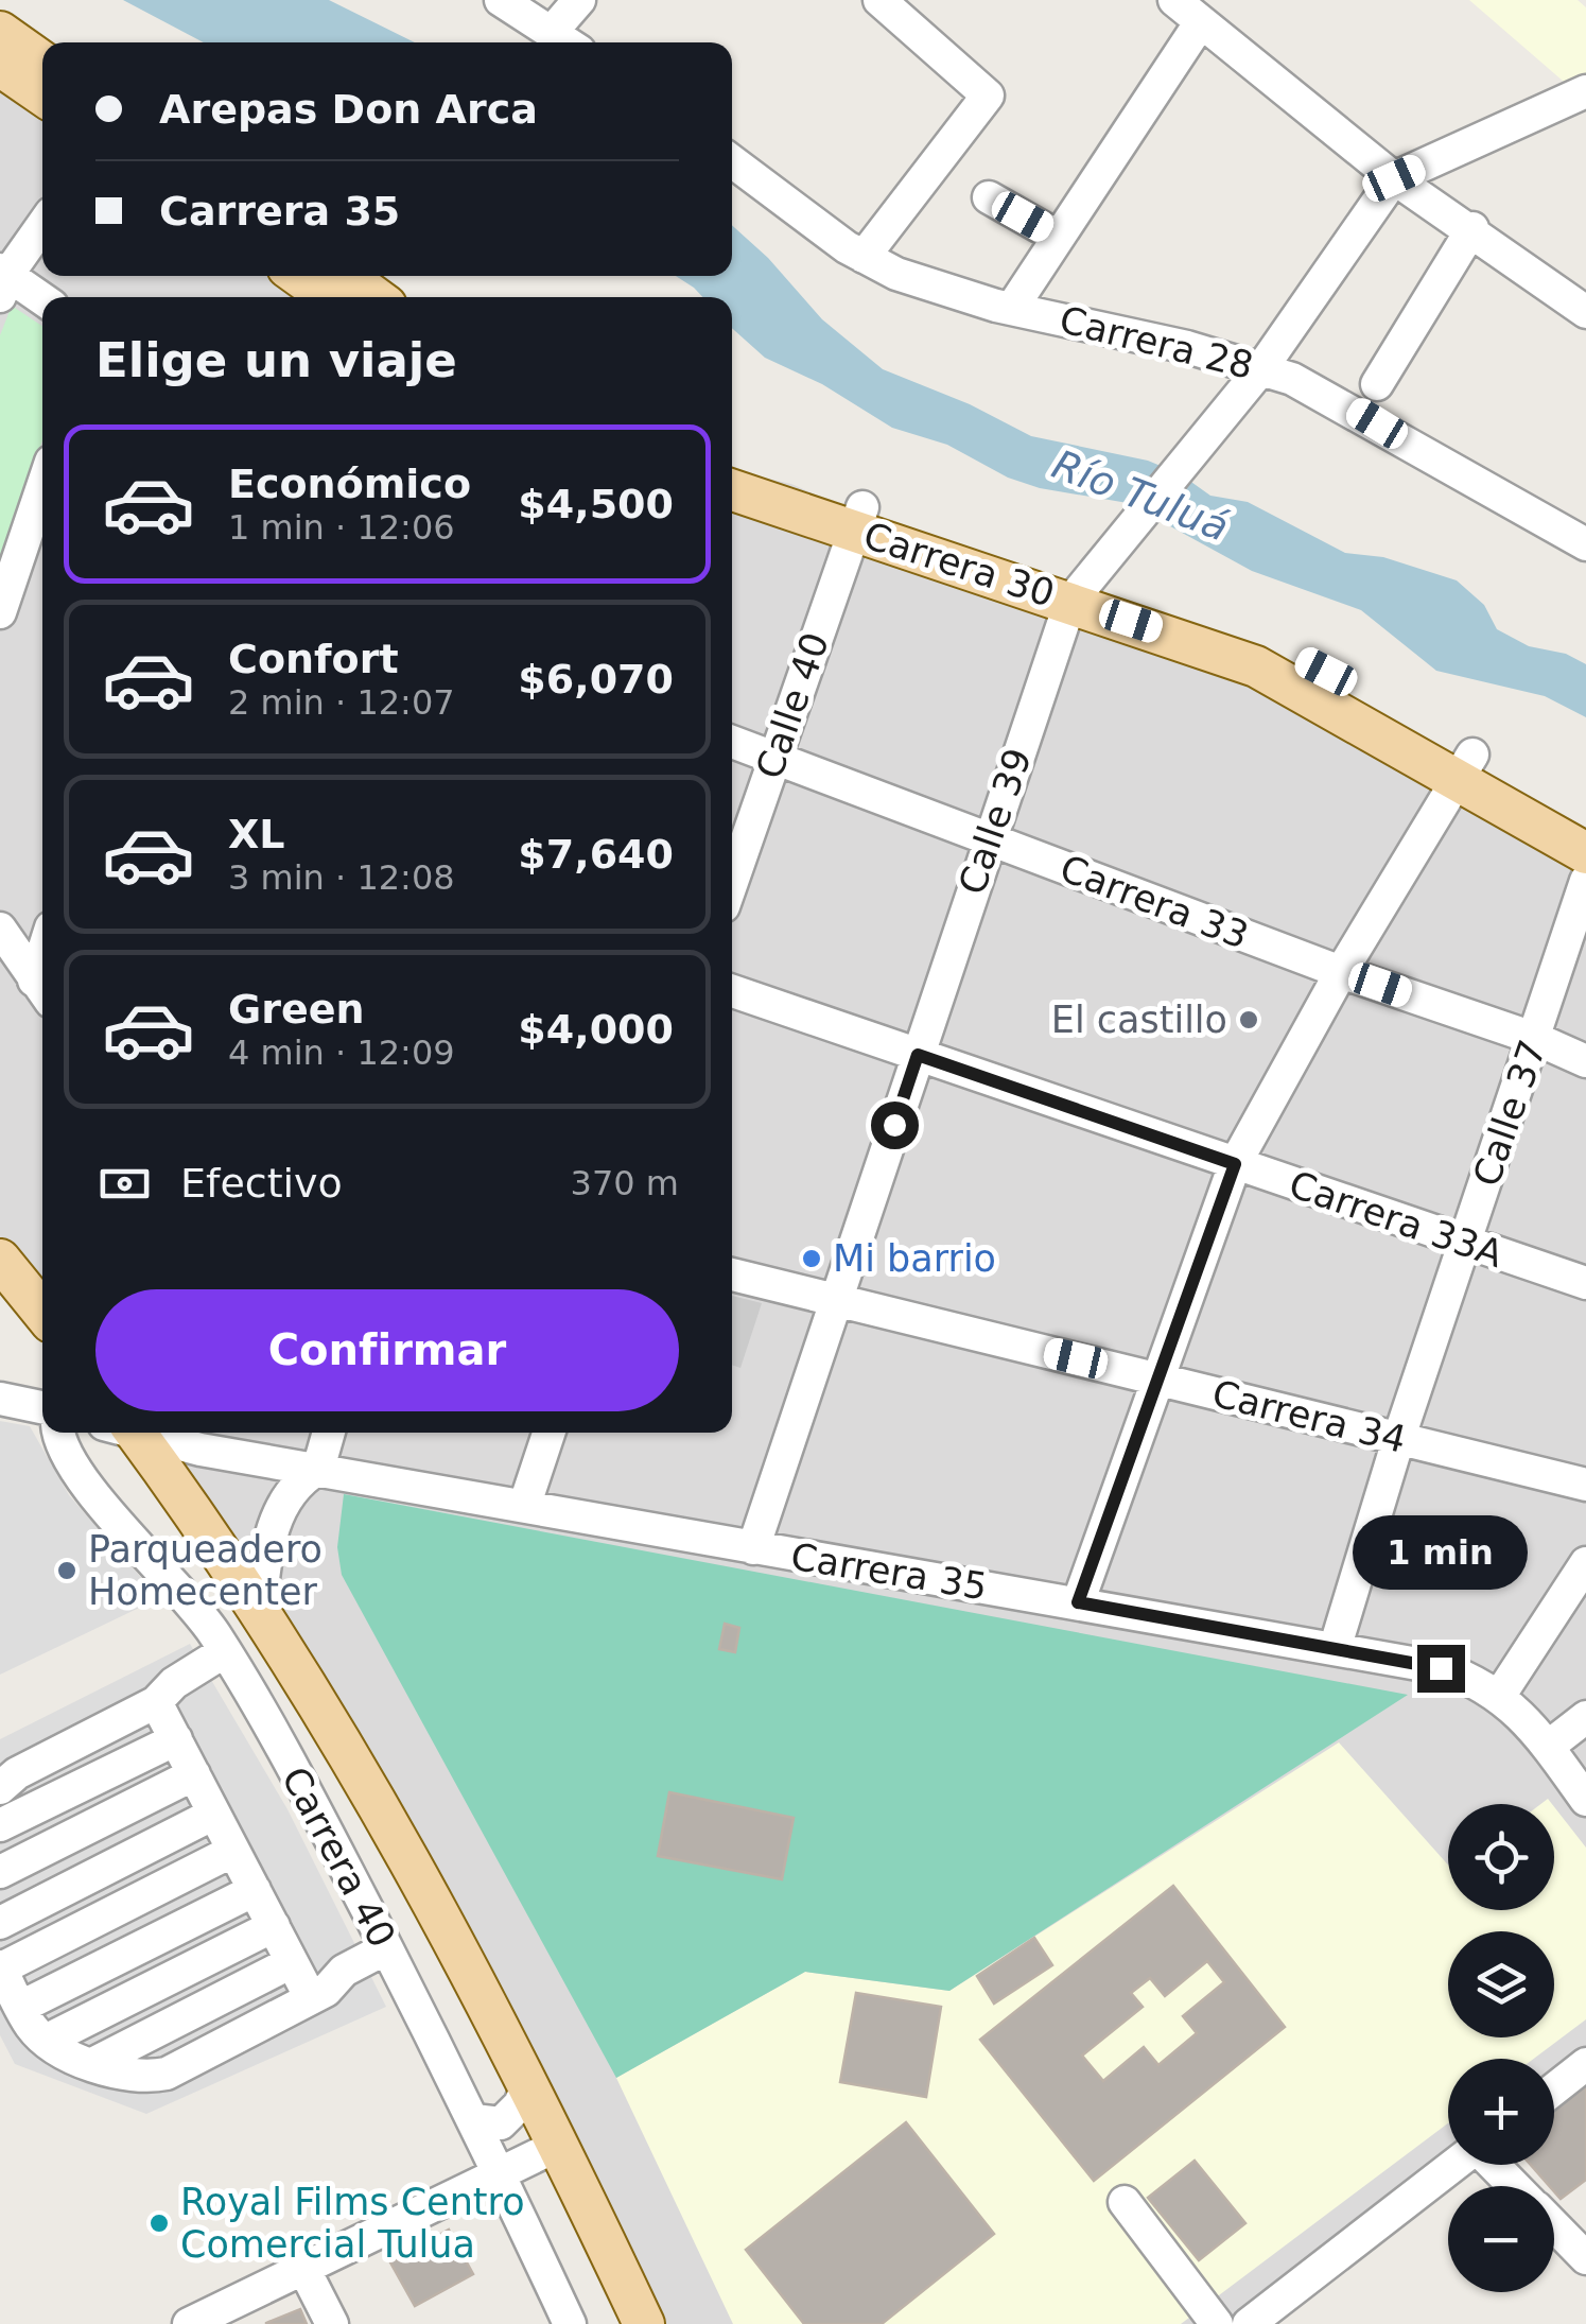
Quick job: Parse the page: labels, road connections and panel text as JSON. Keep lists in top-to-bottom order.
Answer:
{
  "streets": {
    "main road": ["Carrera 30", "Carrera 40"],
    "street": [
      "Carrera 28",
      "Calle 40",
      "Calle 39",
      "Carrera 33",
      "Calle 37",
      "Carrera 33A",
      "Carrera 34",
      "Carrera 35"
    ]
  },
  "crossings": [
    ["Carrera 28", "Calle 39"],
    ["Carrera 30", "Calle 40"],
    ["Carrera 30", "Calle 39"],
    ["Calle 40", "Carrera 33"],
    ["Calle 39", "Carrera 33"],
    ["Calle 39", "Carrera 33A"],
    ["Calle 39", "Carrera 34"],
    ["Calle 39", "Carrera 35"],
    ["Carrera 33", "Calle 37"],
    ["Calle 37", "Carrera 33A"],
    ["Calle 37", "Carrera 34"],
    ["Calle 37", "Carrera 35"]
  ],
  "water": ["Río Tuluá"],
  "places": [
    "El castillo",
    "Mi barrio",
    "Parqueadero Homecenter",
    "Royal Films Centro Comercial Tulua"
  ],
  "page": {
    "banner": ["Arepas Don Arca", "Carrera 35"],
    "heading": "Elige un viaje",
    "list": [
      {
        "name": "Económico",
        "note": "1 min · 12:06",
        "value": "$4,500"
      },
      {
        "name": "Confort",
        "note": "2 min · 12:07",
        "value": "$6,070"
      },
      {
        "name": "XL",
        "note": "3 min · 12:08",
        "value": "$7,640"
      },
      {
        "name": "Green",
        "note": "4 min · 12:09",
        "value": "$4,000"
      }
    ],
    "pay": ["Efectivo", "370 m"],
    "buttons": "Confirmar",
    "bubble": "1 min",
    "map_buttons": ["+", "−"]
  }
}
